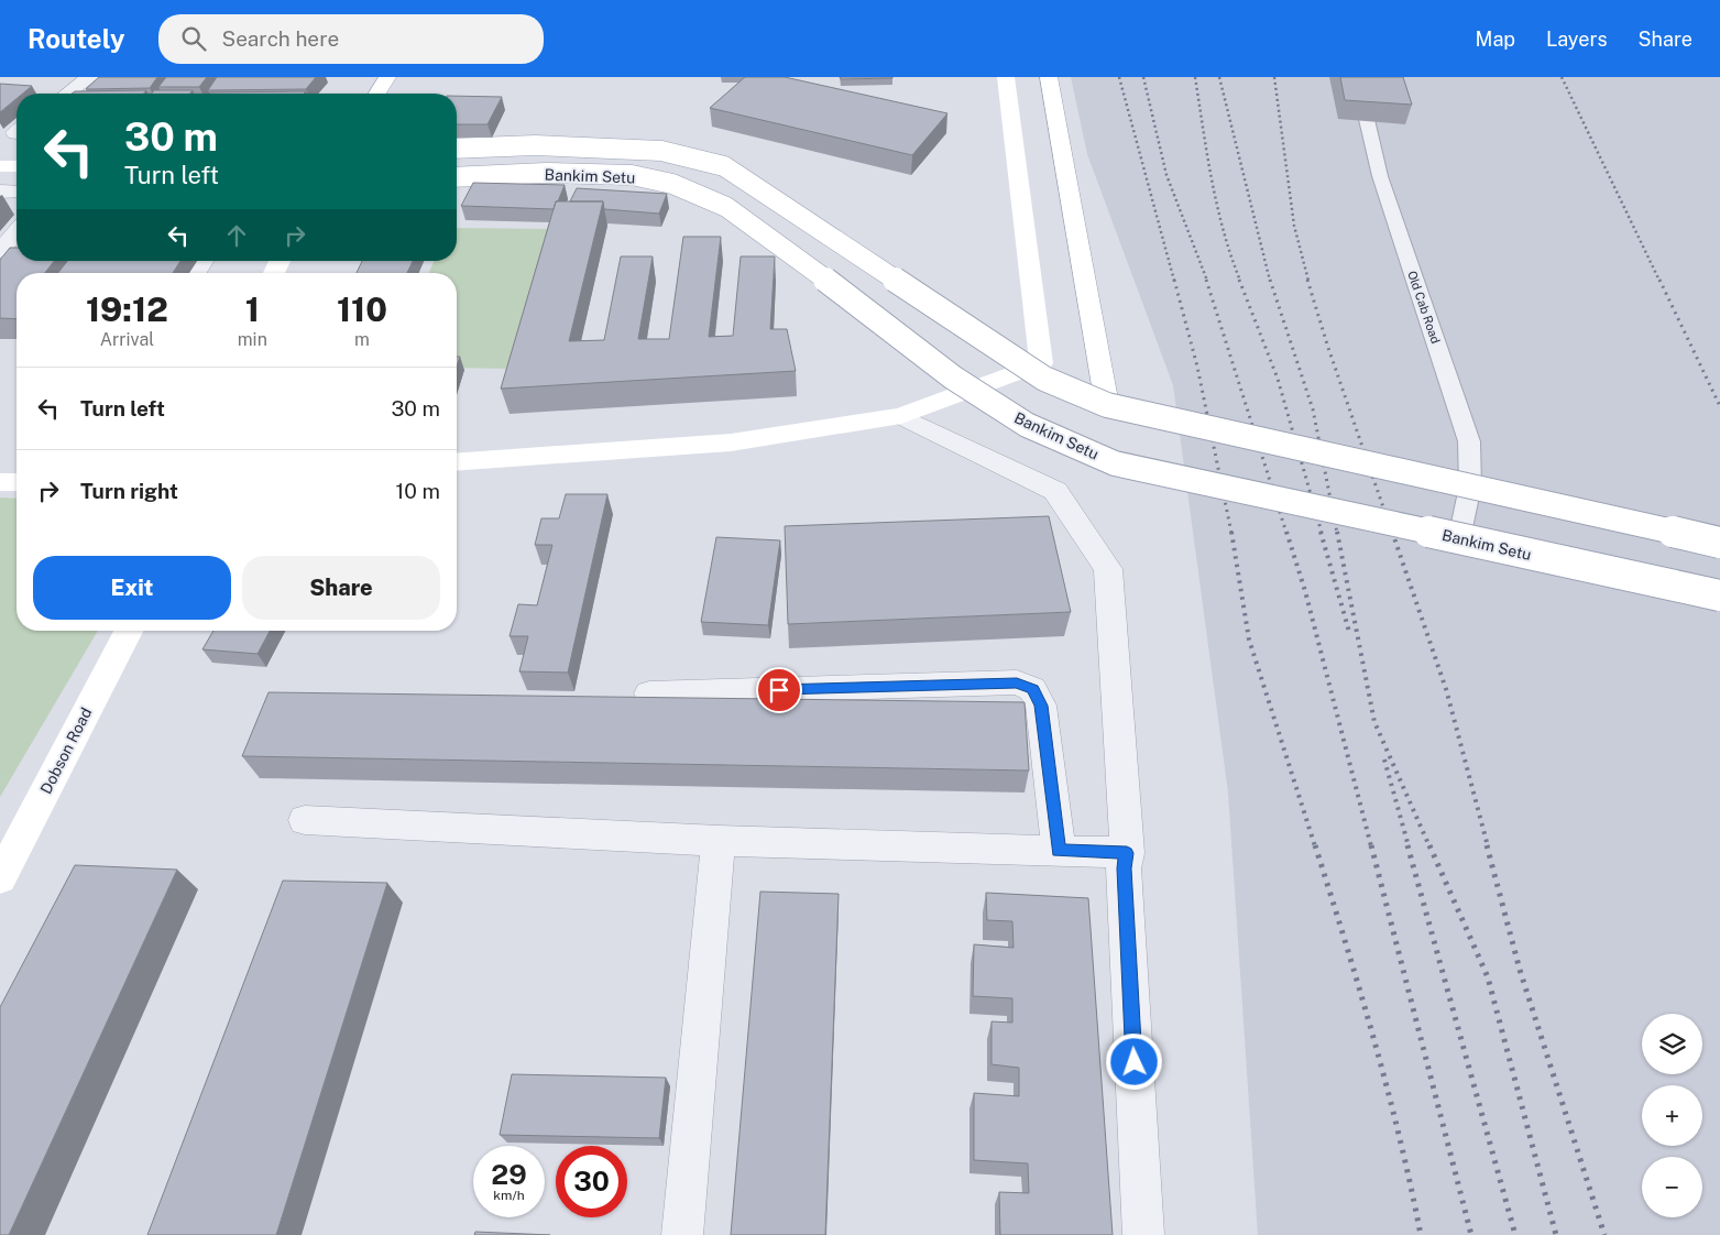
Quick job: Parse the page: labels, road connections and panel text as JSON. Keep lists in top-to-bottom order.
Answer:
{
  "streets": {
    "main road": ["Bankim Setu", "Dobson Road"],
    "lane": ["Old Cab Road"]
  },
  "crossings": [
    ["Bankim Setu", "Old Cab Road"]
  ],
  "page": {
    "header": "Routely",
    "search": "Search here",
    "nav": ["Map", "Layers", "Share"],
    "turn": ["30 m", "Turn left"],
    "eta": [
      "19:12",
      "Arrival",
      "1",
      "min",
      "110",
      "m"
    ],
    "list": [
      {
        "name": "Turn left",
        "value": "30 m"
      },
      {
        "name": "Turn right",
        "value": "10 m"
      }
    ],
    "buttons": ["Exit", "Share"],
    "map_buttons": ["+", "−"],
    "speed": "29 km/h",
    "limit": "30"
  }
}
